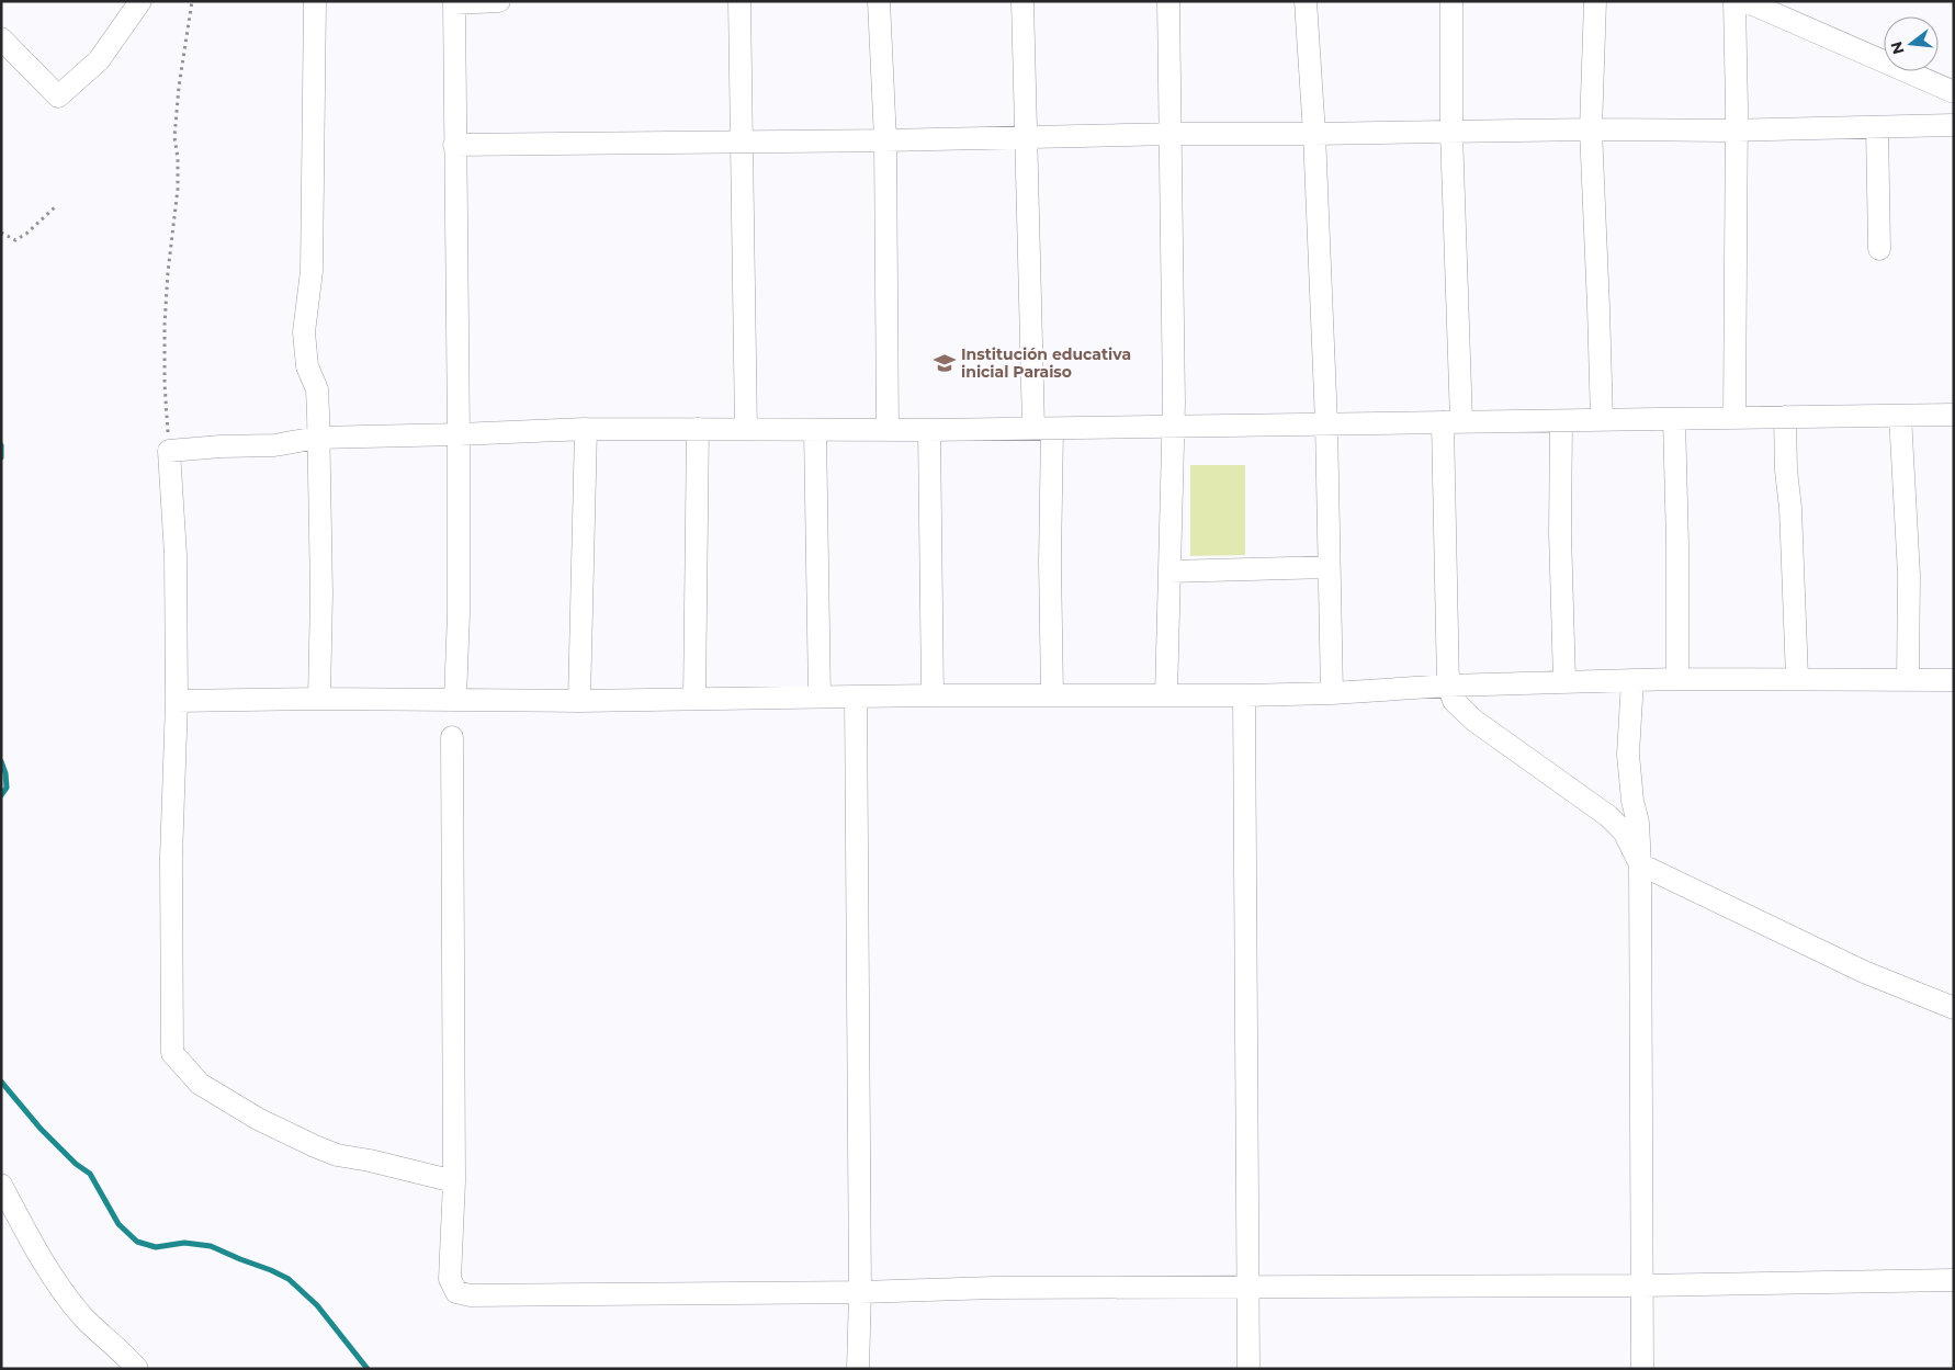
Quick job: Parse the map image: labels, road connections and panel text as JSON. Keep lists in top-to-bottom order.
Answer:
{
  "places": {
    "school or university": ["Institución educativa inicial Paraiso"]
  },
  "north": "left"
}
